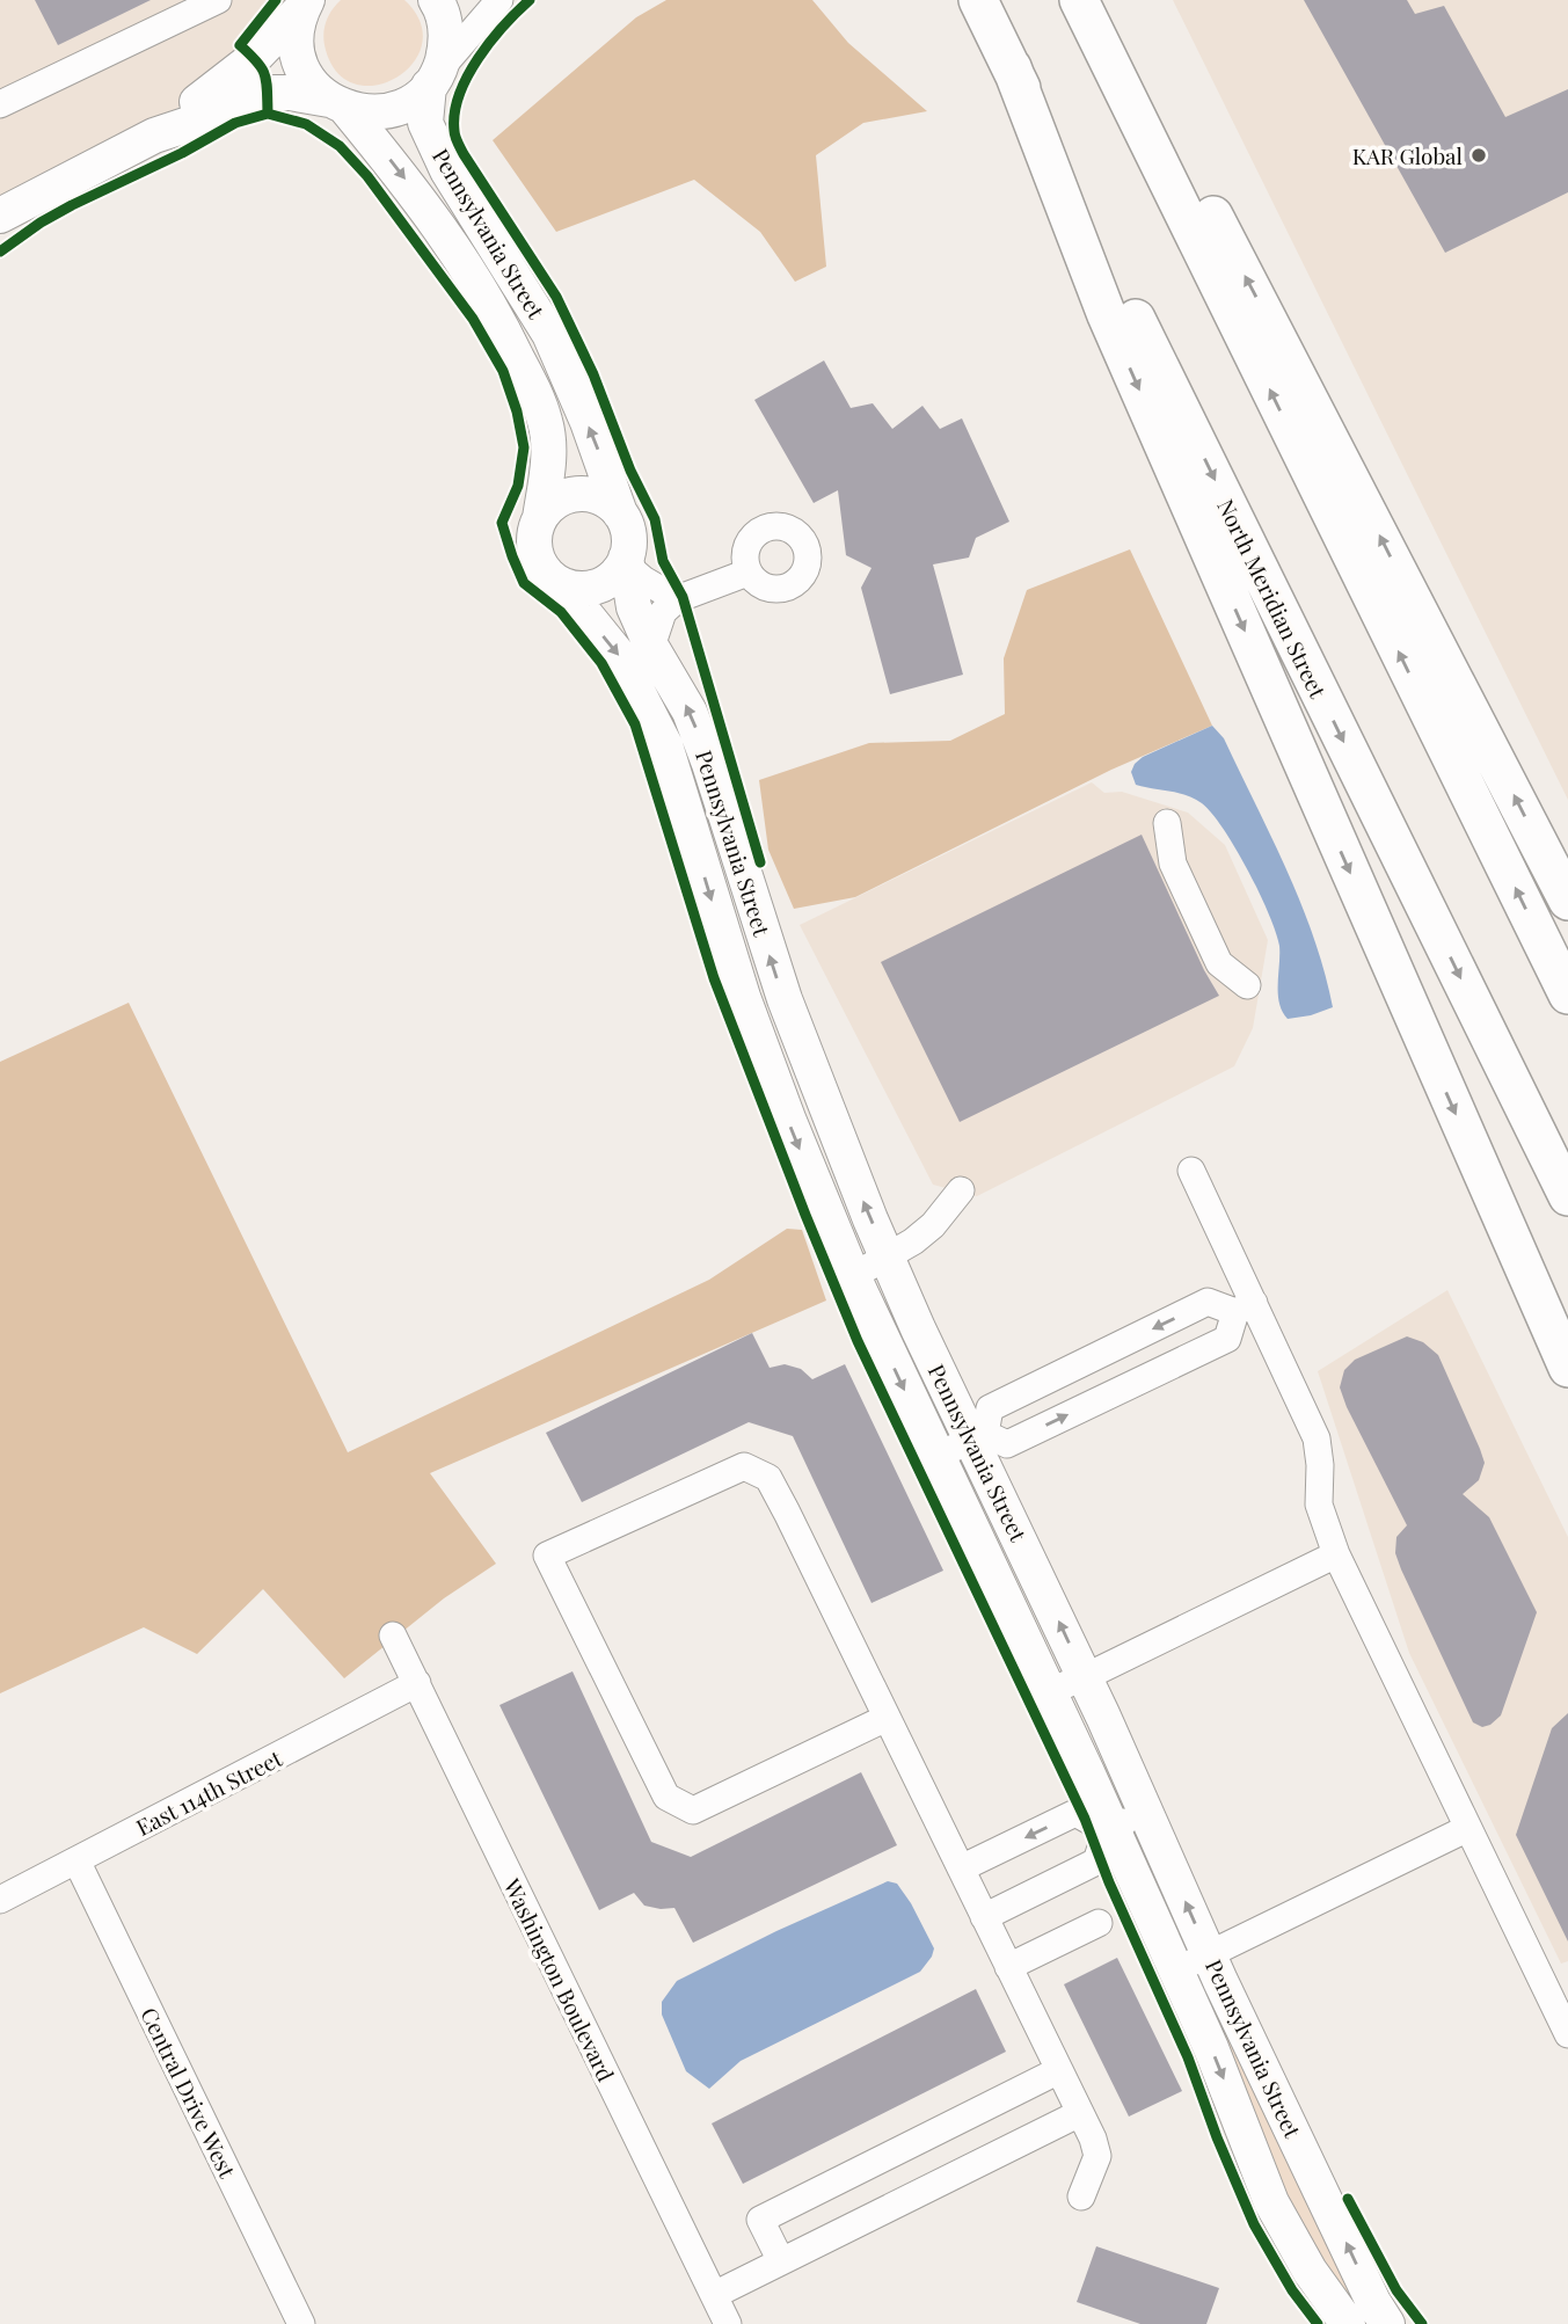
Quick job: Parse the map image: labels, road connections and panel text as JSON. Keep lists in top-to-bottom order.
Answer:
{
  "streets": {
    "highway": ["North Meridian Street"],
    "main road": ["Pennsylvania Street"],
    "street": ["East 114th Street", "Washington Boulevard", "Central Drive West"]
  },
  "crossings": [
    ["East 114th Street", "Washington Boulevard"],
    ["East 114th Street", "Central Drive West"]
  ],
  "places": ["KAR Global"]
}
